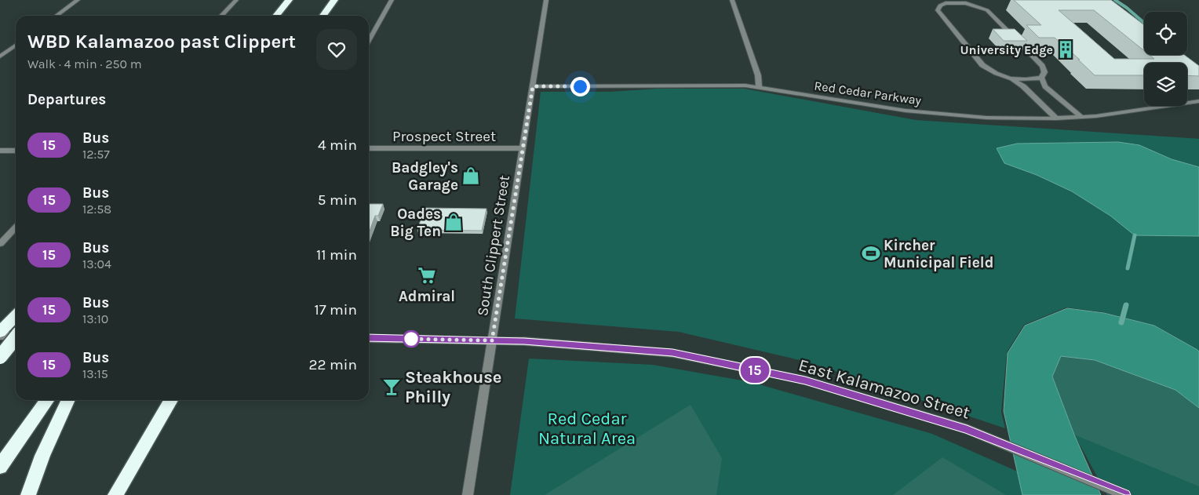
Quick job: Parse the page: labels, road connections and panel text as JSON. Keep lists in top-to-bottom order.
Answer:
{
  "streets": {
    "street": [
      "Red Cedar Parkway",
      "Prospect Street",
      "South Clippert Street",
      "East Kalamazoo Street"
    ]
  },
  "crossings": [
    ["Red Cedar Parkway", "South Clippert Street"],
    ["Prospect Street", "South Clippert Street"],
    ["South Clippert Street", "East Kalamazoo Street"]
  ],
  "parks": ["Red Cedar Natural Area"],
  "places": {
    "building": ["University Edge"],
    "shop": ["Badgley's Garage", "Oades Big Ten"],
    "sports": ["Kircher Municipal Field"],
    "supermarket": ["Admiral"],
    "bar": ["Steakhouse Philly"]
  },
  "lines": ["bus line 15"],
  "page": {
    "on_map": "15",
    "heading": [
      ["WBD Kalamazoo past Clippert", "Walk · 4 min · 250 m"],
      "Departures"
    ],
    "list": [
      {
        "mark": "15",
        "name": "Bus",
        "note": "12:57",
        "value": "4 min"
      },
      {
        "mark": "15",
        "name": "Bus",
        "note": "12:58",
        "value": "5 min"
      },
      {
        "mark": "15",
        "name": "Bus",
        "note": "13:04",
        "value": "11 min"
      },
      {
        "mark": "15",
        "name": "Bus",
        "note": "13:10",
        "value": "17 min"
      },
      {
        "mark": "15",
        "name": "Bus",
        "note": "13:15",
        "value": "22 min"
      }
    ]
  }
}
